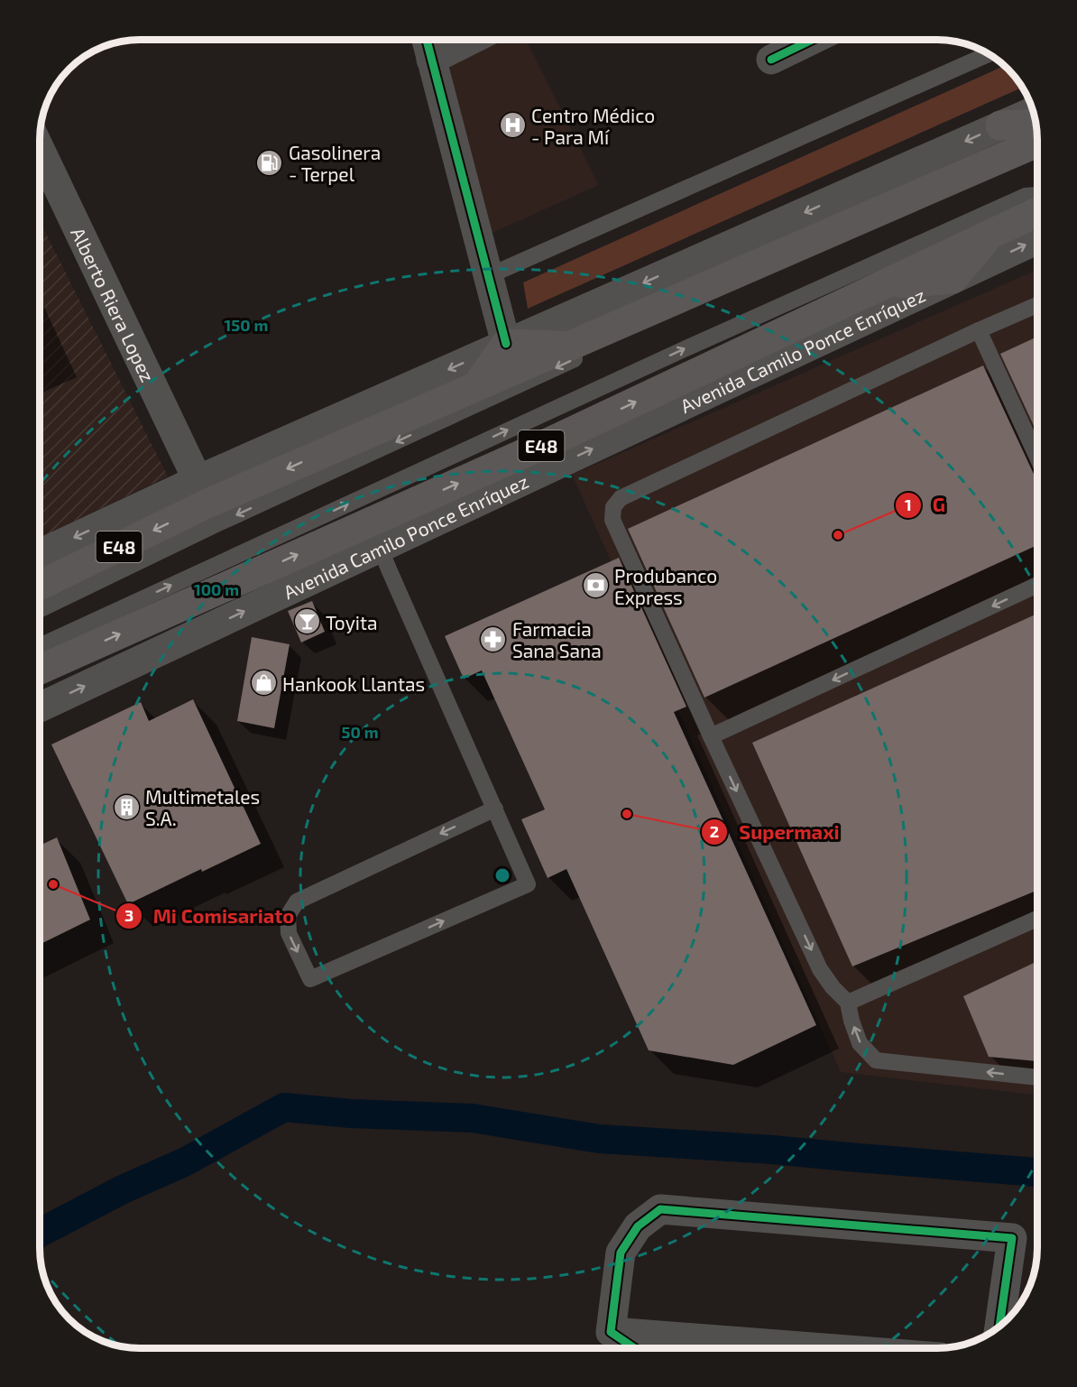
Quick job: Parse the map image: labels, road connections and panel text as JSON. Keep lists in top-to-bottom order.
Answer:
{
  "streets": {
    "main road": ["Alberto Riera Lopez", "Avenida Camilo Ponce Enríquez", "E48"]
  },
  "crossings": [
    ["Alberto Riera Lopez", "E48"]
  ],
  "places": {
    "hospital": ["Centro Médico - Para Mí"],
    "fuel station": ["Gasolinera - Terpel"],
    "other": ["G", "Supermaxi", "Mi Comisariato"],
    "bank": ["Produbanco Express"],
    "bar": ["Toyita"],
    "pharmacy": ["Farmacia Sana Sana"],
    "shop": ["Hankook Llantas"],
    "building": ["Multimetales S.A."]
  },
  "rings": ["150 m", "100 m", "50 m"]
}
